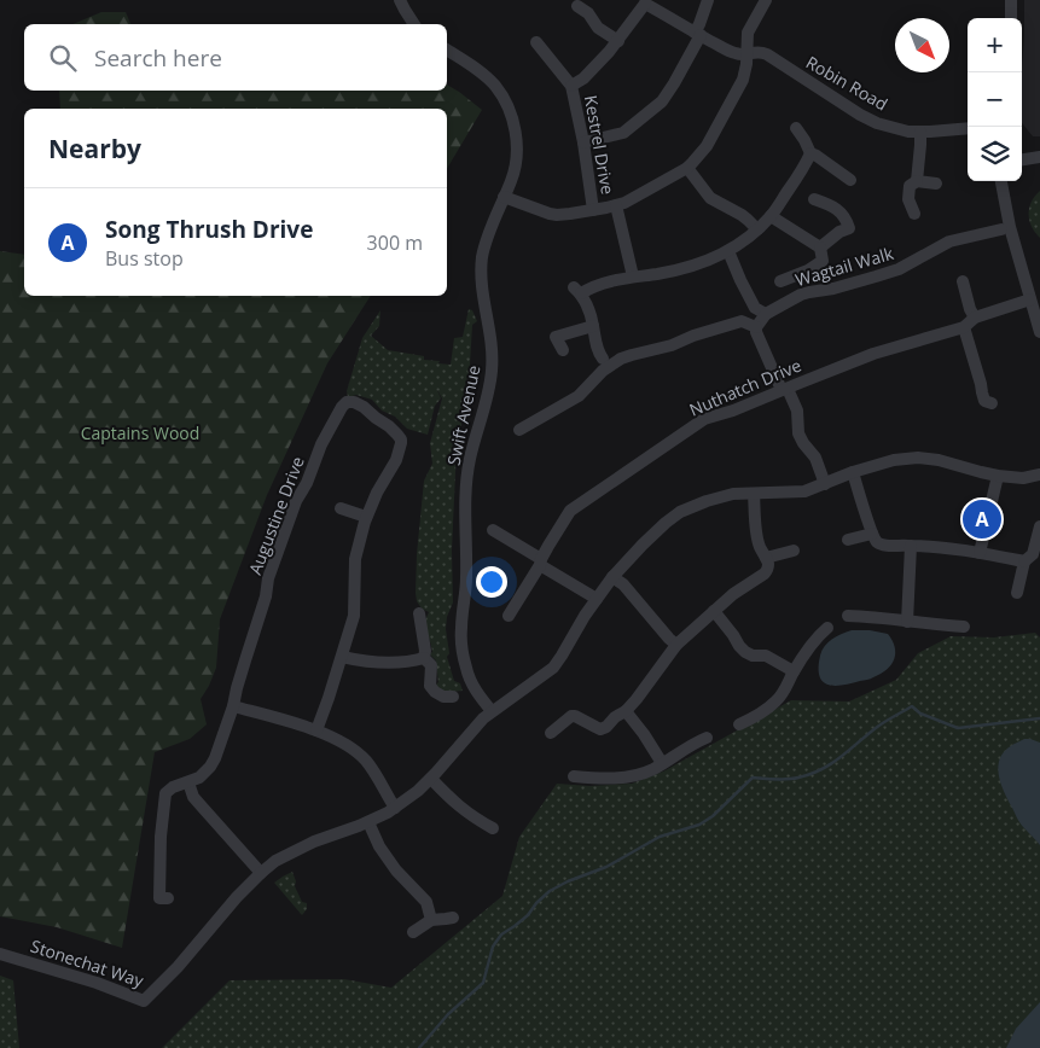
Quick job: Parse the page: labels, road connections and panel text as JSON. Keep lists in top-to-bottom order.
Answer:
{
  "streets": {
    "street": [
      "Robin Road",
      "Kestrel Drive",
      "Wagtail Walk",
      "Nuthatch Drive",
      "Swift Avenue",
      "Augustine Drive",
      "Stonechat Way"
    ]
  },
  "parks": ["Captains Wood"],
  "north": "bottom right",
  "page": {
    "map_buttons": ["+", "−"],
    "search": "Search here",
    "heading": "Nearby",
    "list": [
      {
        "mark": "A",
        "name": "Song Thrush Drive",
        "note": "Bus stop",
        "value": "300 m"
      }
    ],
    "pins": "A"
  }
}
